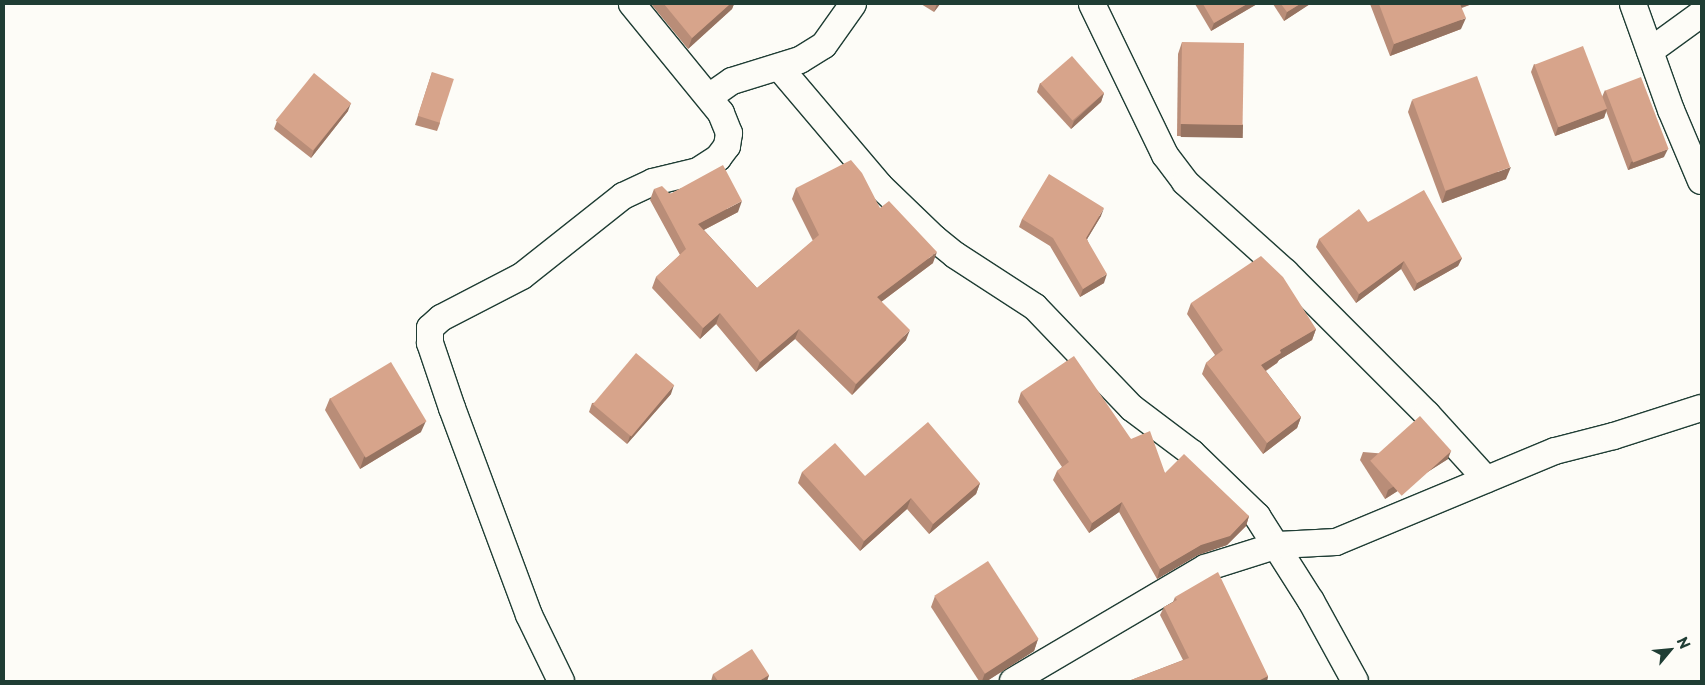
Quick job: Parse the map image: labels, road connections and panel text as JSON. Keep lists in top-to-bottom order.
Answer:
{
  "north": "top right"
}
